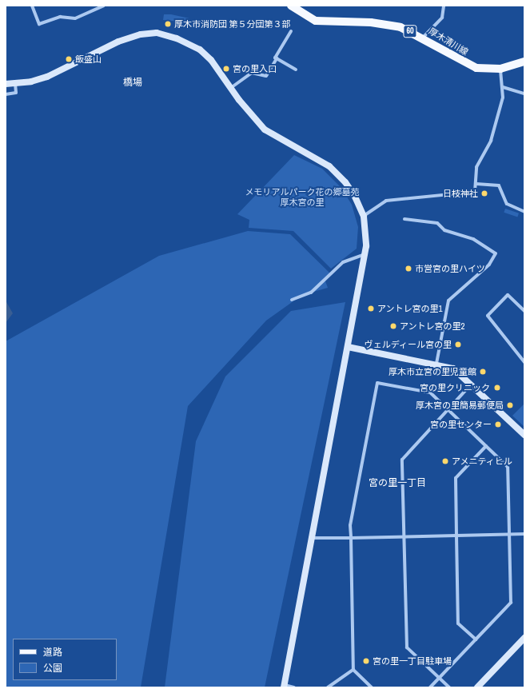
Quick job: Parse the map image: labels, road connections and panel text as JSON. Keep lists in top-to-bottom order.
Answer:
{
  "streets": {
    "main road": ["60", "厚木清川線"]
  },
  "districts": ["橋場", "宮の里一丁目"],
  "parks": ["メモリアルパーク花の郷墓苑 厚木宮の里"],
  "places": [
    "厚木市消防団 第５分団第３部",
    "飯盛山",
    "宮の里入口",
    "日枝神社",
    "市営宮の里ハイツ",
    "アントレ宮の里1",
    "アントレ宮の里2",
    "ヴェルディール宮の里",
    "厚木市立宮の里児童館",
    "宮の里クリニック",
    "厚木宮の里簡易郵便局",
    "宮の里センター",
    "アメニティヒル",
    "宮の里一丁目駐車場"
  ],
  "legend": ["道路", "公園"]
}
